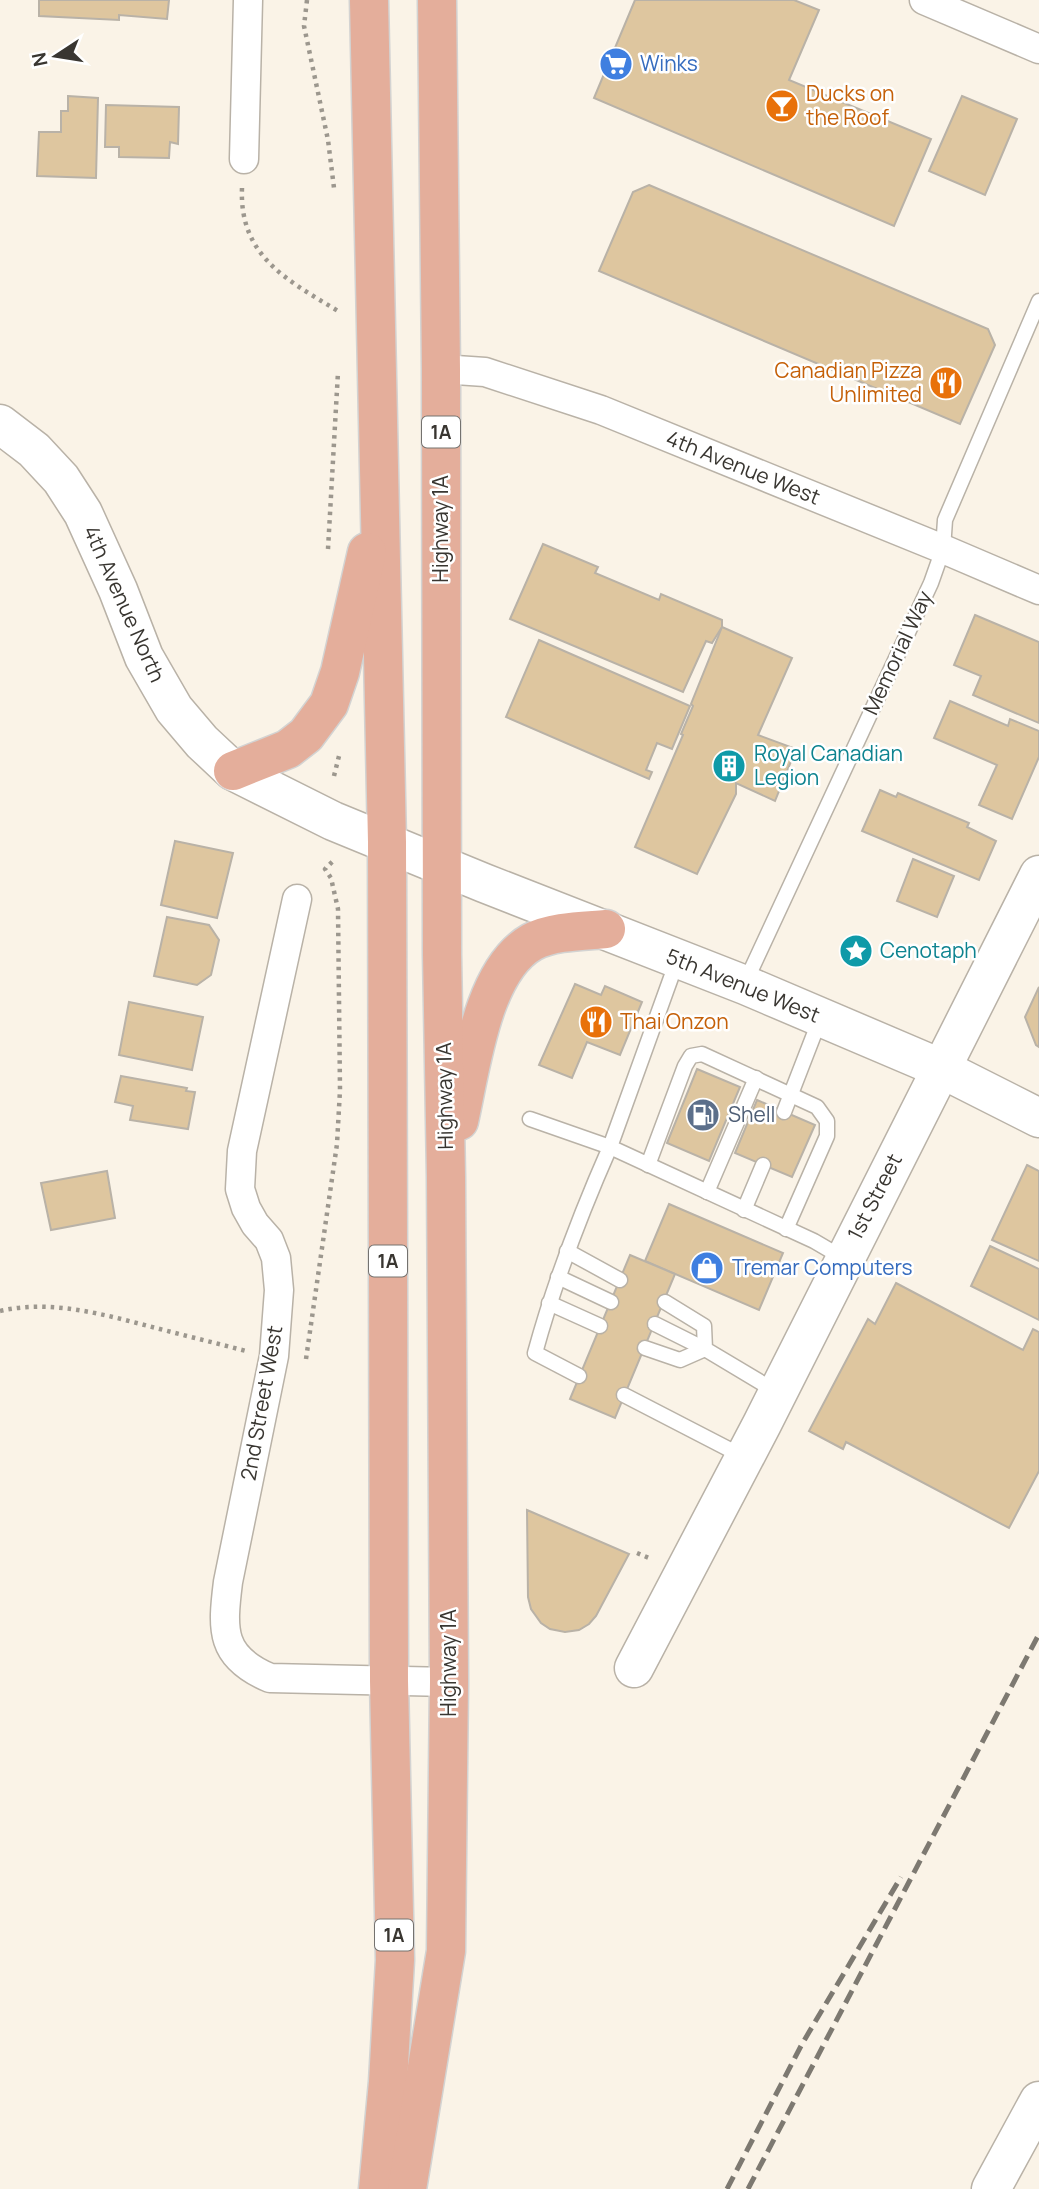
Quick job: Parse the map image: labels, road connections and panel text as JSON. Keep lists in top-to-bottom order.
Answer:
{
  "streets": {
    "main road": ["1A", "Highway 1A"],
    "street": [
      "4th Avenue West",
      "4th Avenue North",
      "5th Avenue West",
      "1st Street",
      "2nd Street West"
    ],
    "lane": ["Memorial Way"]
  },
  "crossings": [
    ["1A", "4th Avenue North"],
    ["1A", "2nd Street West"],
    ["4th Avenue West", "Highway 1A"],
    ["4th Avenue West", "Memorial Way"],
    ["Highway 1A", "4th Avenue North"],
    ["Highway 1A", "5th Avenue West"],
    ["Highway 1A", "2nd Street West"],
    ["4th Avenue North", "5th Avenue West"],
    ["Memorial Way", "5th Avenue West"],
    ["5th Avenue West", "1st Street"]
  ],
  "places": {
    "supermarket": ["Winks"],
    "bar": ["Ducks on the Roof"],
    "restaurant": ["Canadian Pizza Unlimited", "Thai Onzon"],
    "building": ["Royal Canadian Legion"],
    "place": ["Cenotaph"],
    "fuel station": ["Shell"],
    "shop": ["Tremar Computers"]
  },
  "north": "left"
}
